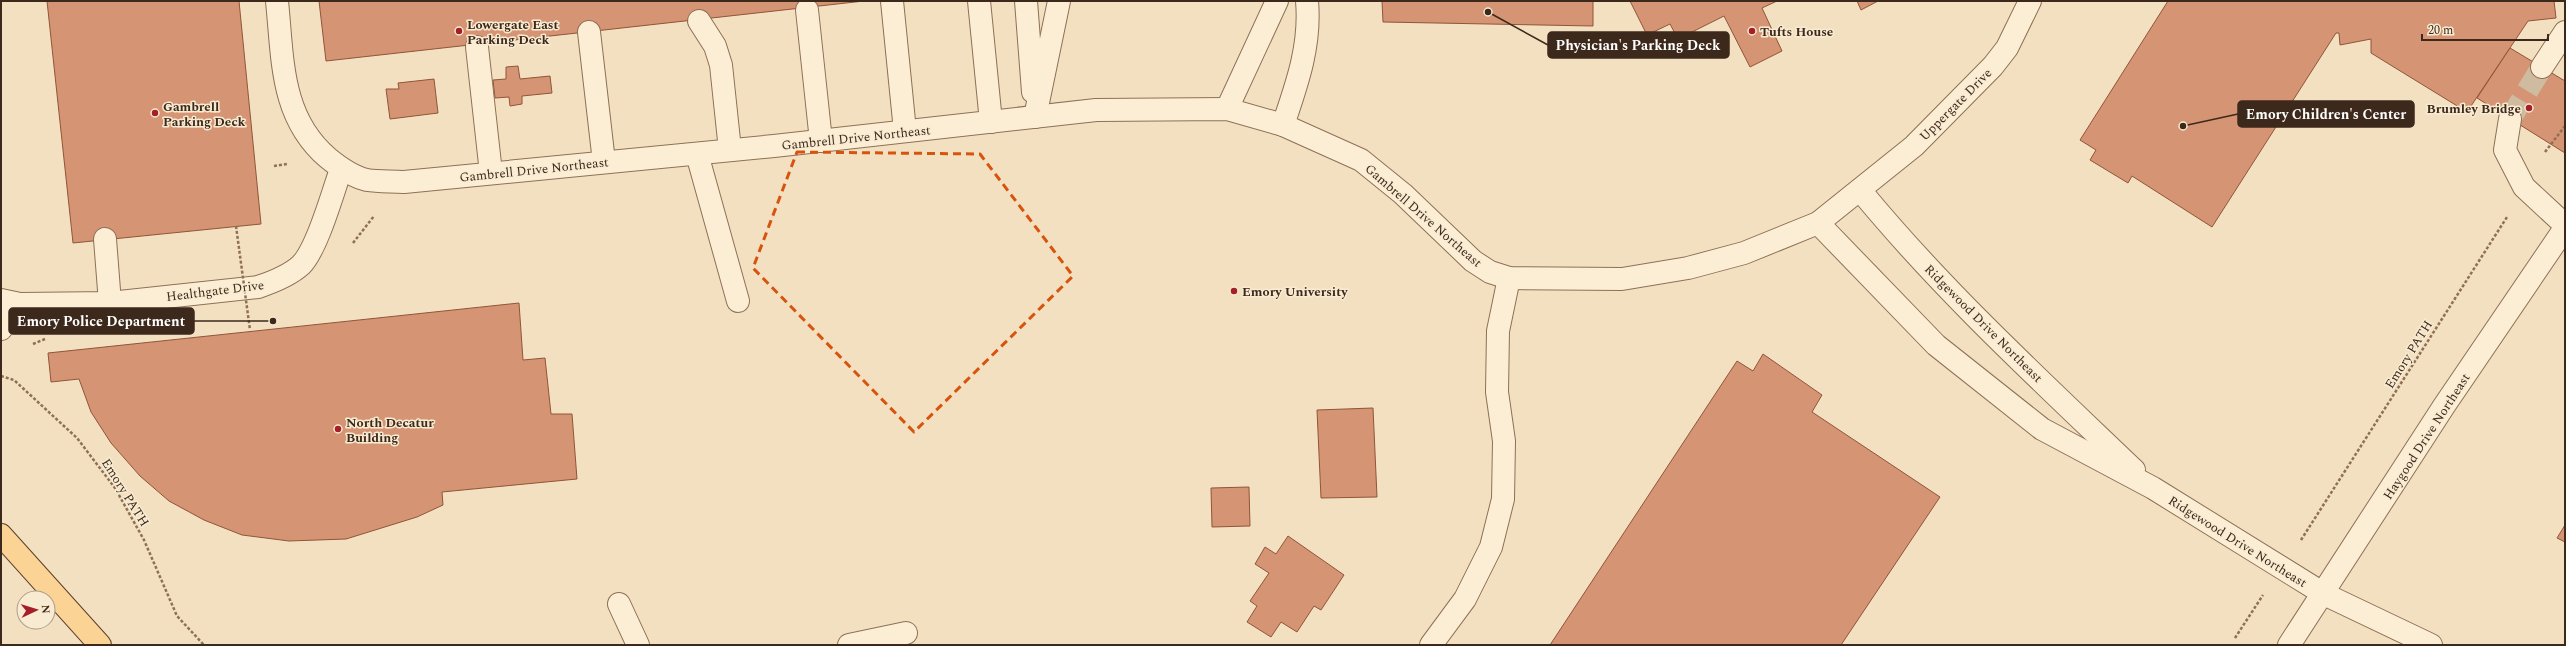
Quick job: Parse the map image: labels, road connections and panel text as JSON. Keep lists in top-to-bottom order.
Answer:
{
  "streets": {
    "street": [
      "Uppergate Drive",
      "Gambrell Drive Northeast",
      "Healthgate Drive",
      "Ridgewood Drive Northeast",
      "Haygood Drive Northeast"
    ],
    "path": ["Emory PATH"]
  },
  "crossings": [
    ["Uppergate Drive", "Ridgewood Drive Northeast"],
    ["Gambrell Drive Northeast", "Healthgate Drive"],
    ["Ridgewood Drive Northeast", "Haygood Drive Northeast"]
  ],
  "places": [
    "Physician's Parking Deck",
    "Lowergate East Parking Deck",
    "Tufts House",
    "Brumley Bridge",
    "Gambrell Parking Deck",
    "Emory Children's Center",
    "Emory University",
    "Emory Police Department",
    "North Decatur Building"
  ],
  "scale_bar": "20 m",
  "north": "right"
}
